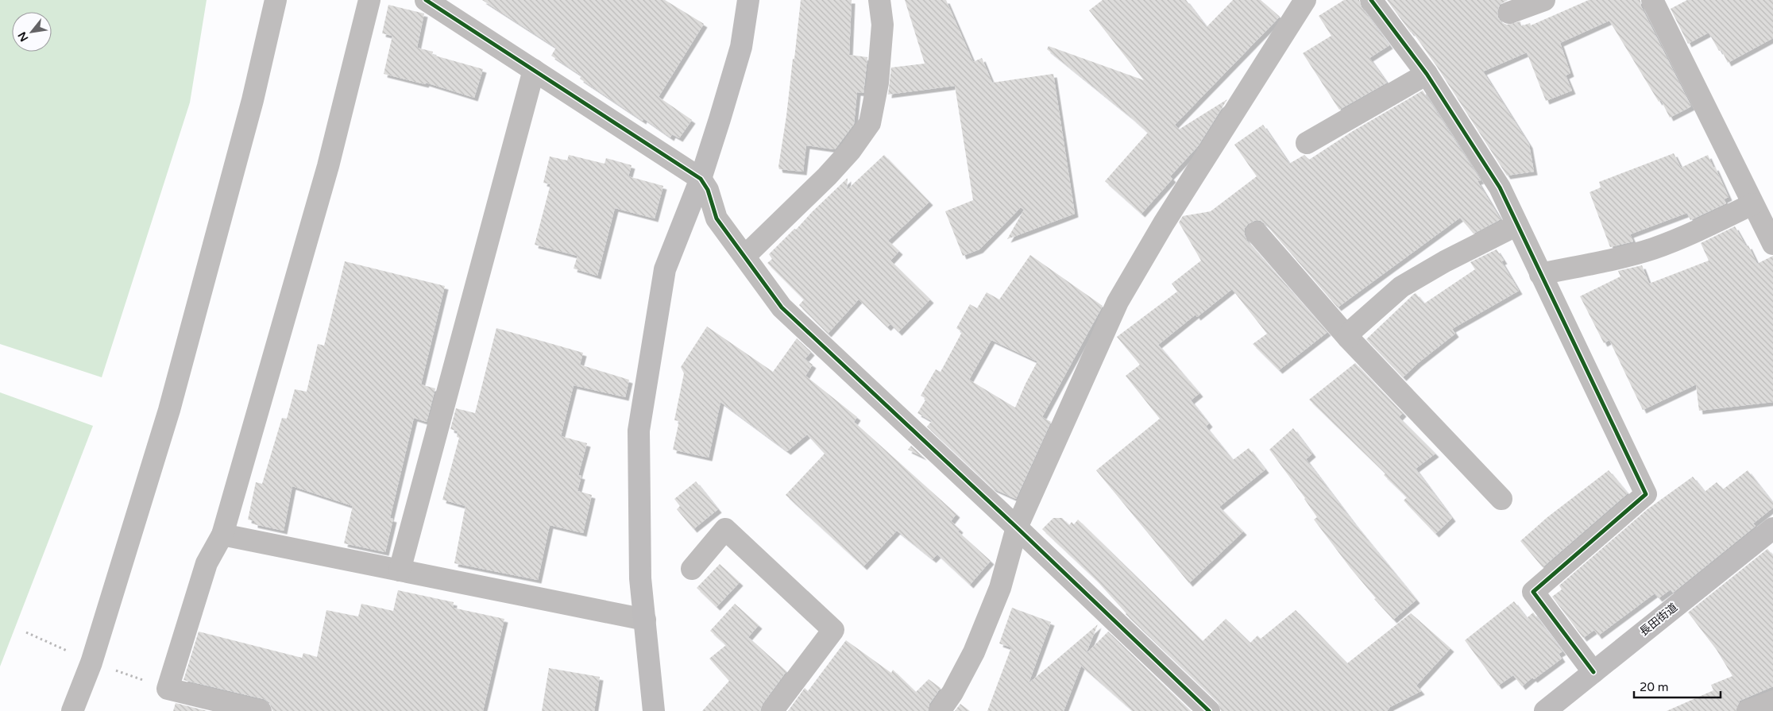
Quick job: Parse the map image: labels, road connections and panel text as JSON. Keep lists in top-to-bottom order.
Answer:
{
  "streets": {
    "street": ["長田街道"]
  },
  "scale_bar": "20 m",
  "north": "bottom left"
}
